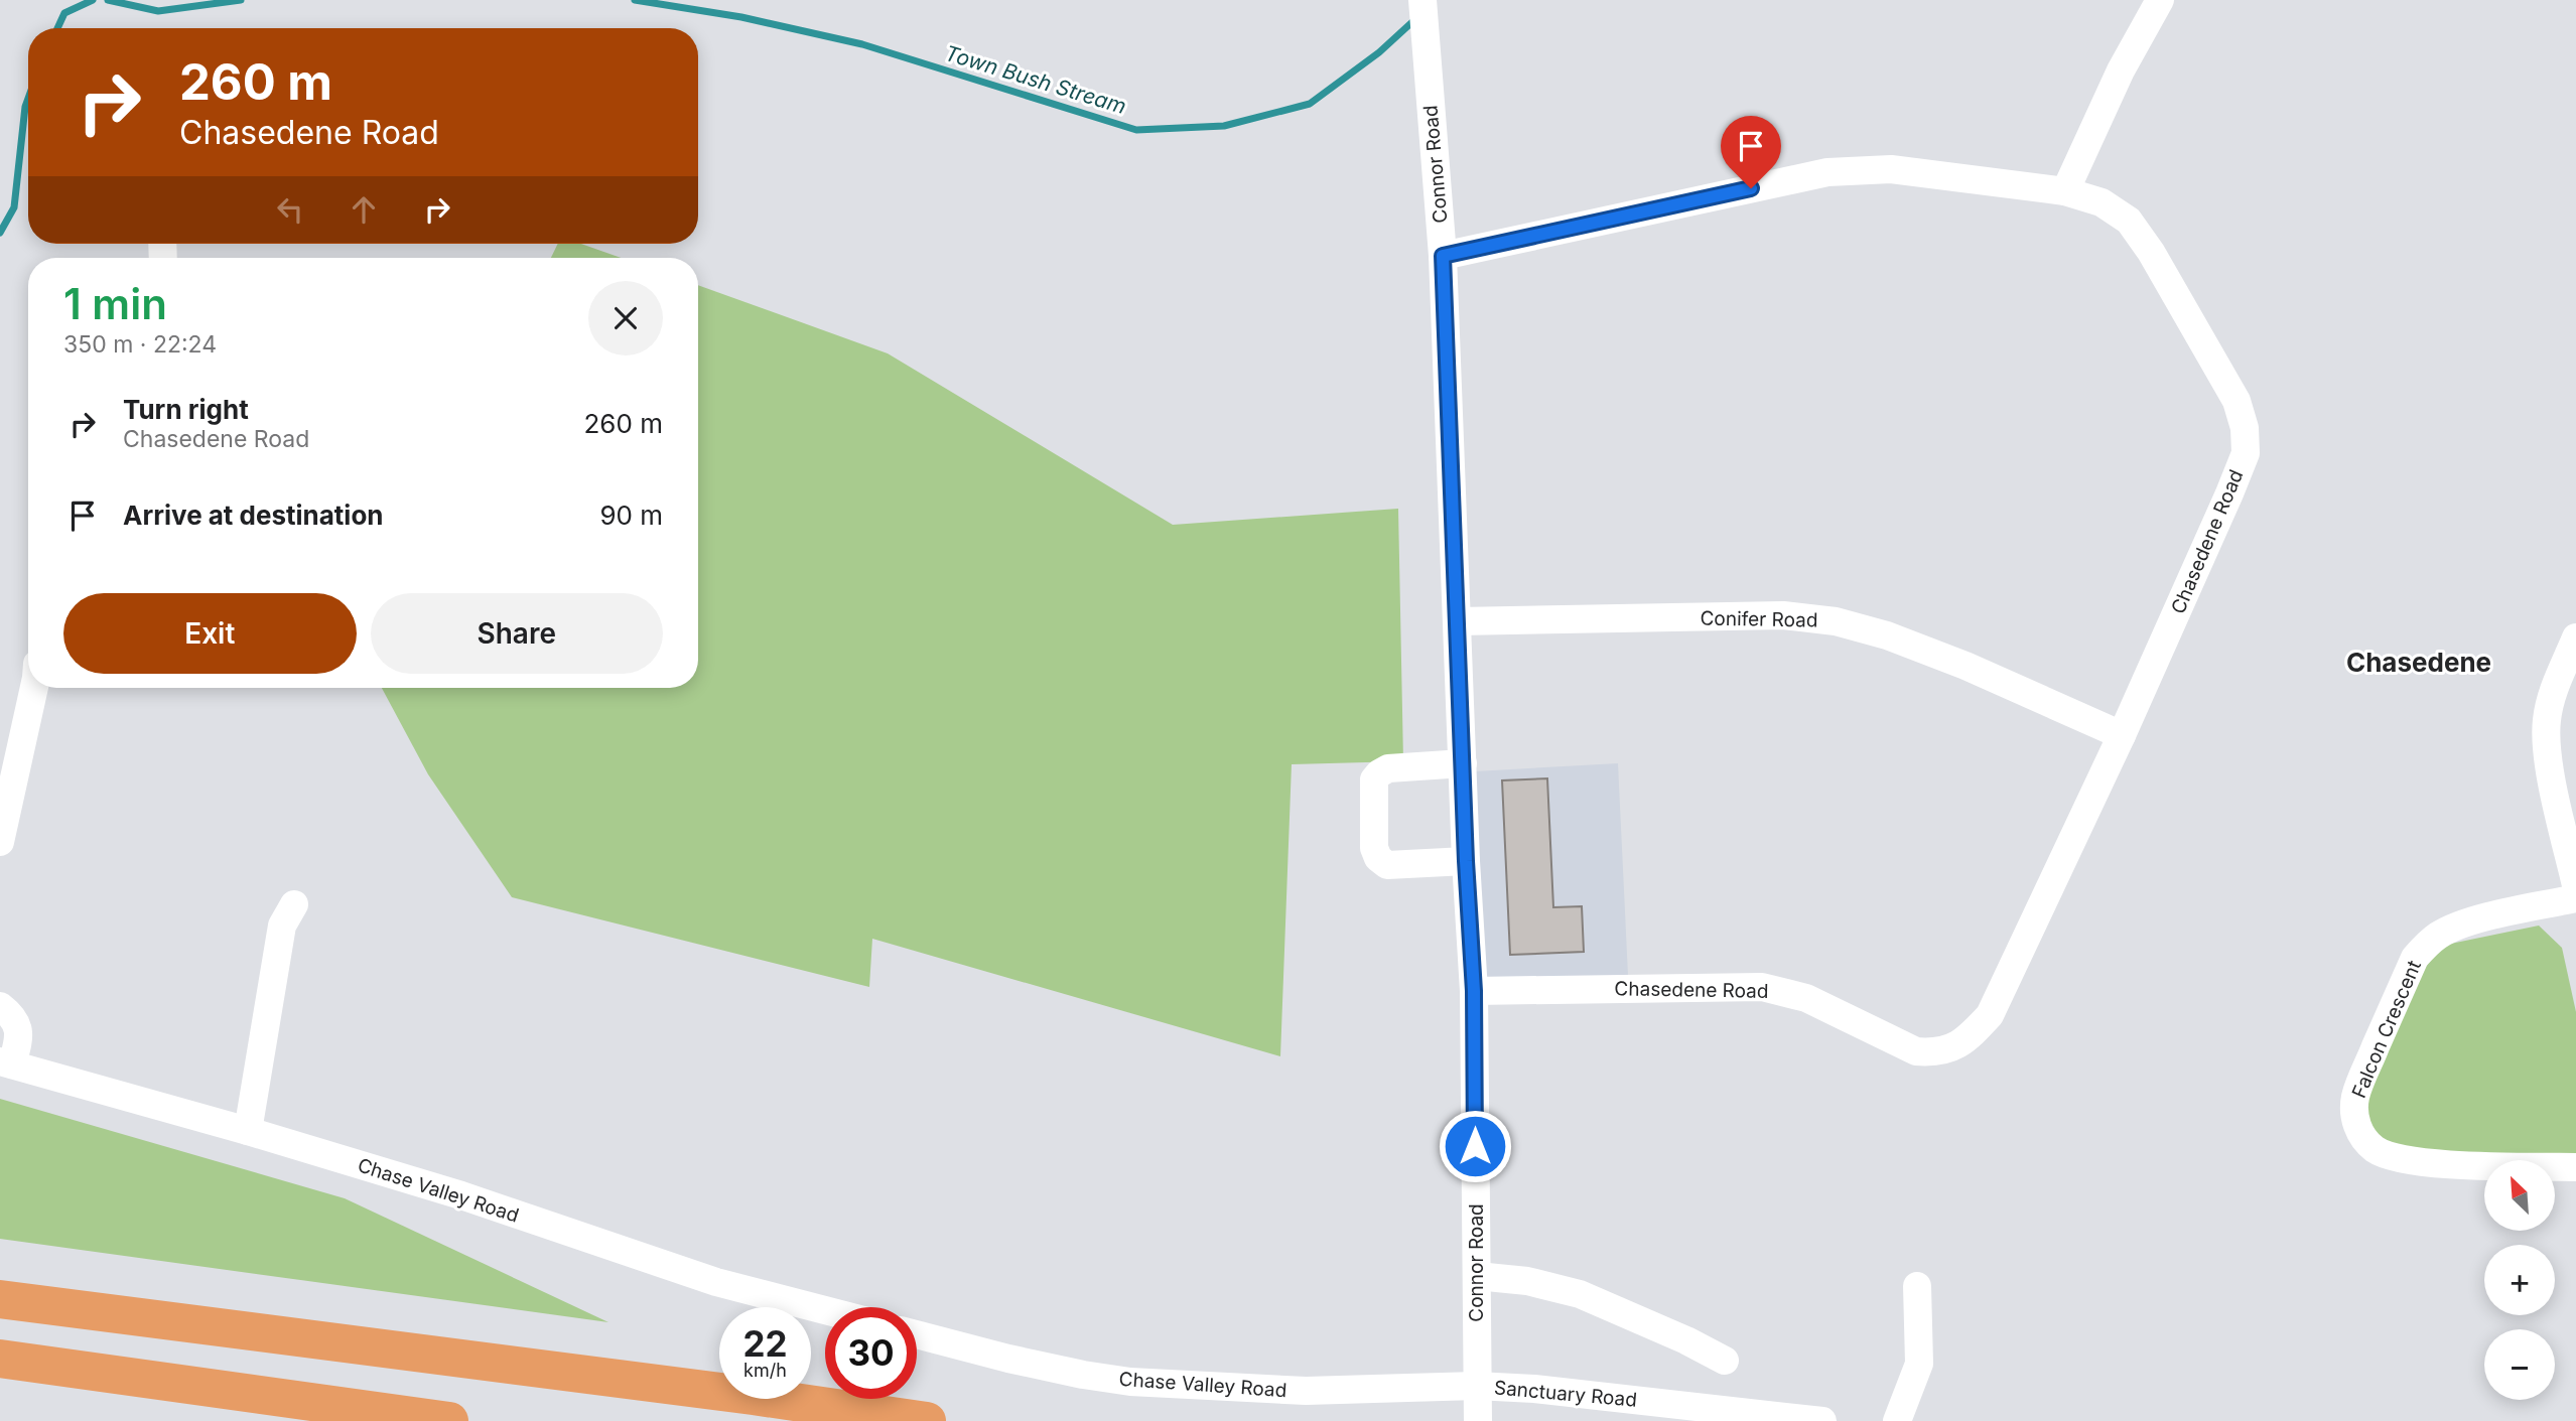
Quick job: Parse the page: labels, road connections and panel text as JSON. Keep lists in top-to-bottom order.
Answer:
{
  "streets": {
    "street": [
      "Connor Road",
      "Chasedene Road",
      "Conifer Road",
      "Falcon Crescent",
      "Chase Valley Road",
      "Sanctuary Road"
    ]
  },
  "crossings": [
    ["Connor Road", "Chasedene Road"],
    ["Connor Road", "Conifer Road"],
    ["Connor Road", "Chase Valley Road"],
    ["Connor Road", "Sanctuary Road"],
    ["Chasedene Road", "Conifer Road"],
    ["Chase Valley Road", "Sanctuary Road"]
  ],
  "districts": ["Chasedene"],
  "water": ["Town Bush Stream"],
  "north": "top left",
  "page": {
    "turn": ["260 m", "Chasedene Road"],
    "heading": ["1 min", "350 m · 22:24"],
    "list": [
      {
        "name": "Turn right",
        "note": "Chasedene Road",
        "value": "260 m"
      },
      {
        "name": "Arrive at destination",
        "value": "90 m"
      }
    ],
    "buttons": ["Exit", "Share"],
    "map_buttons": ["+", "−"],
    "speed": "22 km/h",
    "limit": "30"
  }
}
